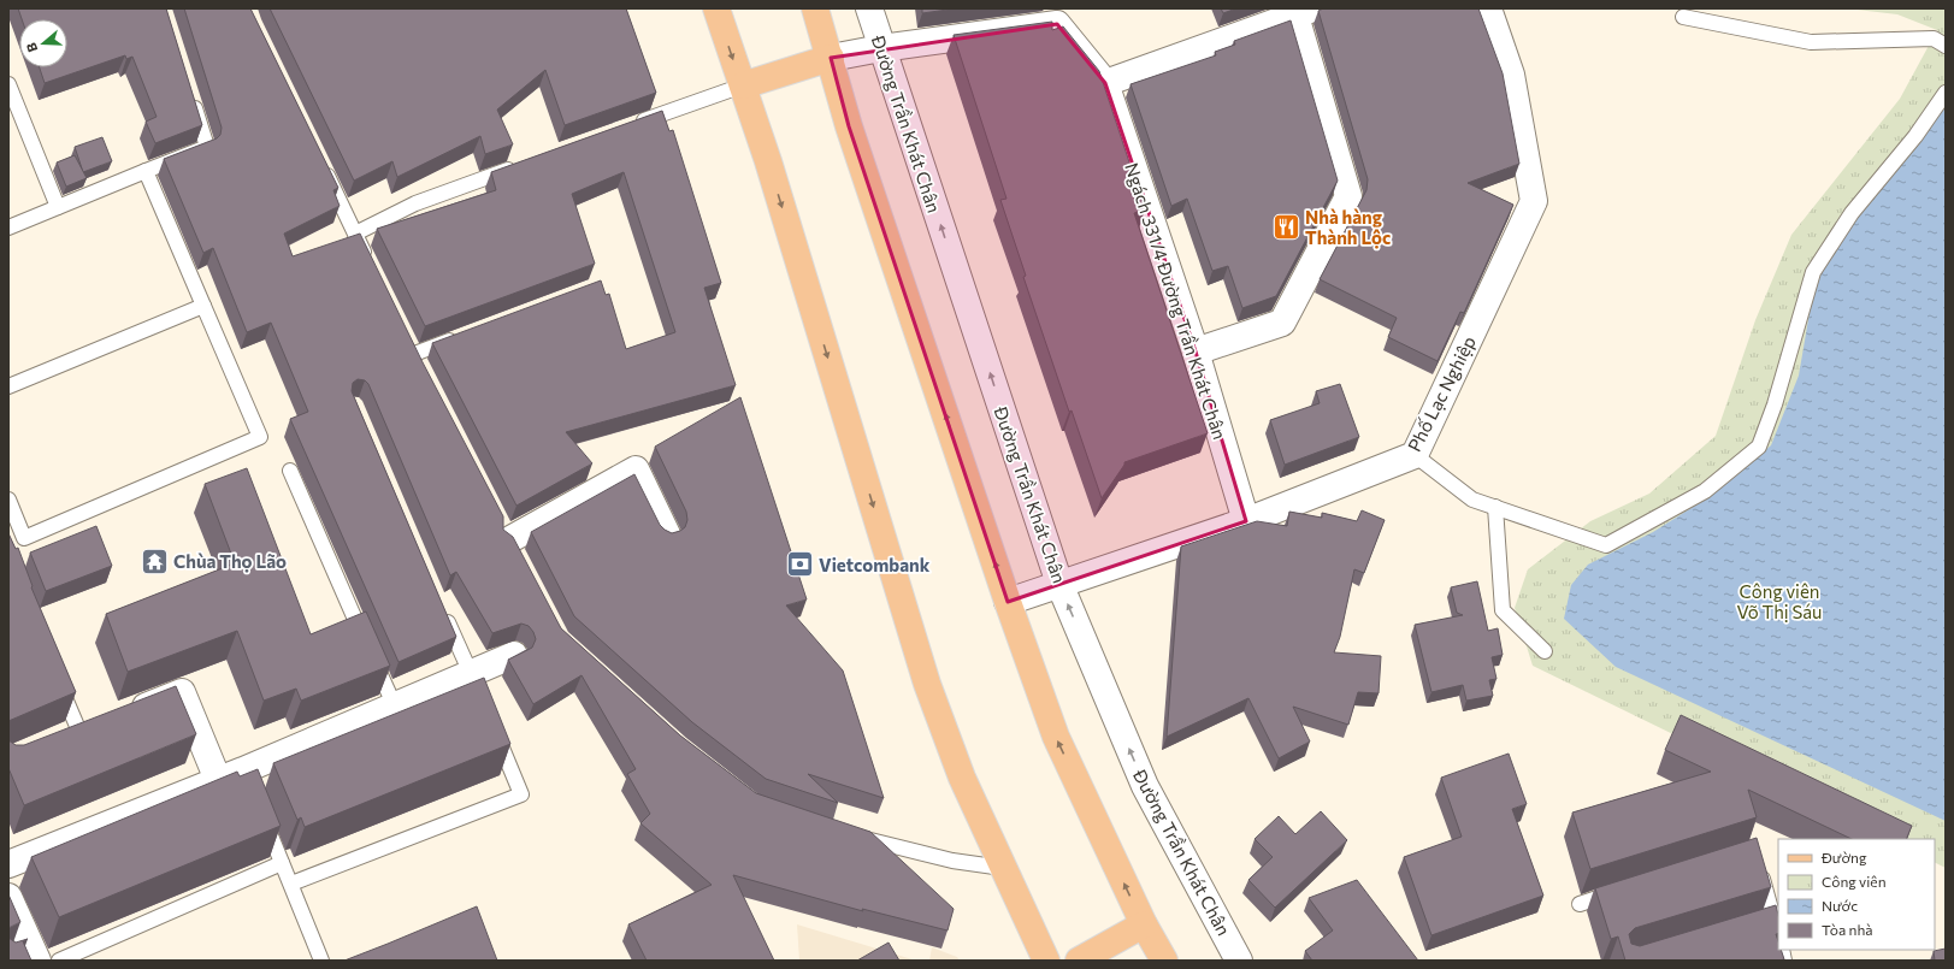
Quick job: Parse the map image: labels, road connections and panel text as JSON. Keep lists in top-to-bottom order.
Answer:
{
  "streets": {
    "street": ["Đường Trần Khát Chân", "Ngách 331/4 Đường Trần Khát Chân", "Phố Lạc Nghiệp"]
  },
  "crossings": [
    ["Đường Trần Khát Chân", "Phố Lạc Nghiệp"],
    ["Ngách 331/4 Đường Trần Khát Chân", "Phố Lạc Nghiệp"]
  ],
  "one_way": ["Đường Trần Khát Chân"],
  "parks": ["Công viên Võ Thị Sáu"],
  "places": {
    "restaurant": ["Nhà hàng Thành Lộc"],
    "temple": ["Chùa Thọ Lão"],
    "bank": ["Vietcombank"]
  },
  "legend": [
    "Đường",
    "Công viên",
    "Nước",
    "Tòa nhà"
  ],
  "north": "left"
}
